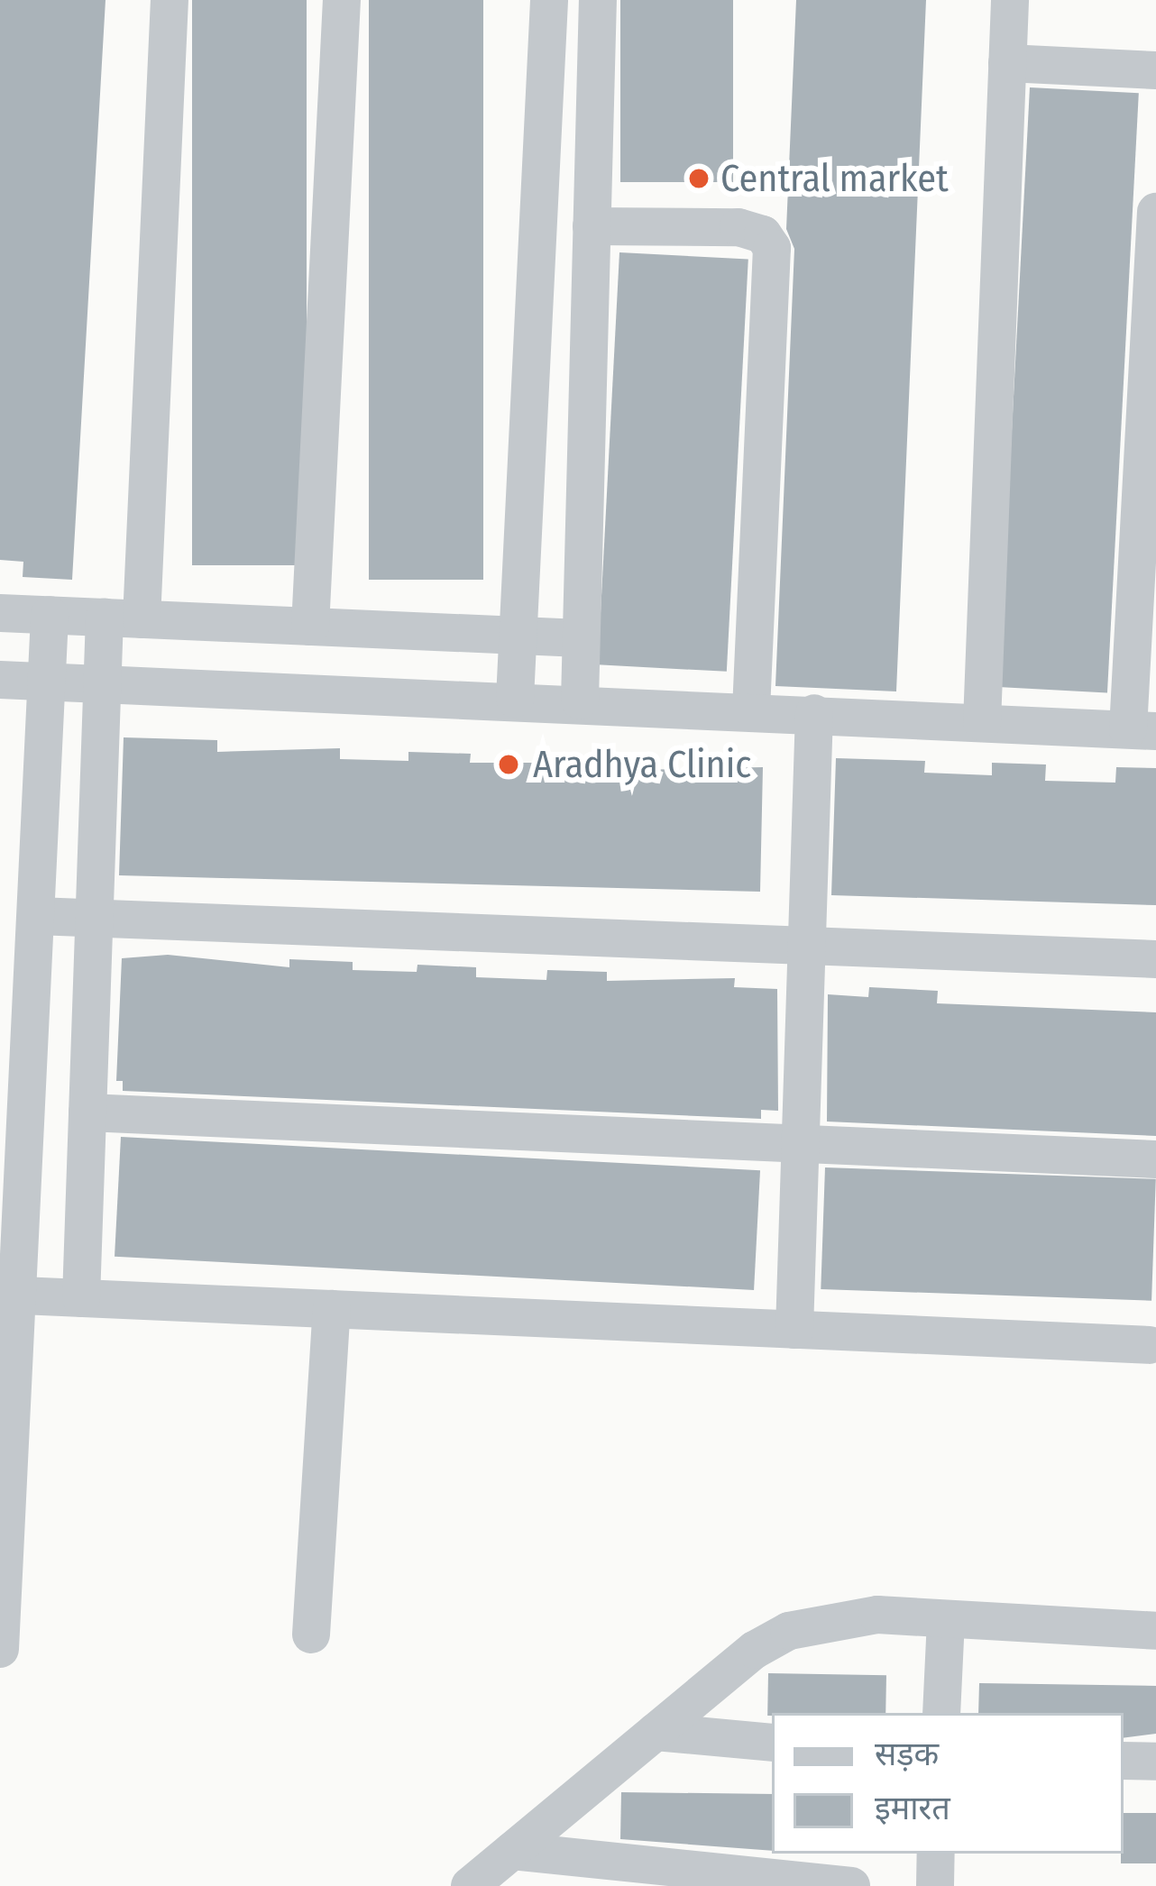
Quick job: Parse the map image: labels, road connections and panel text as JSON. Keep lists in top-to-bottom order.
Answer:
{
  "places": ["Central market", "Aradhya Clinic"],
  "legend": ["सड़क", "इमारत"]
}
